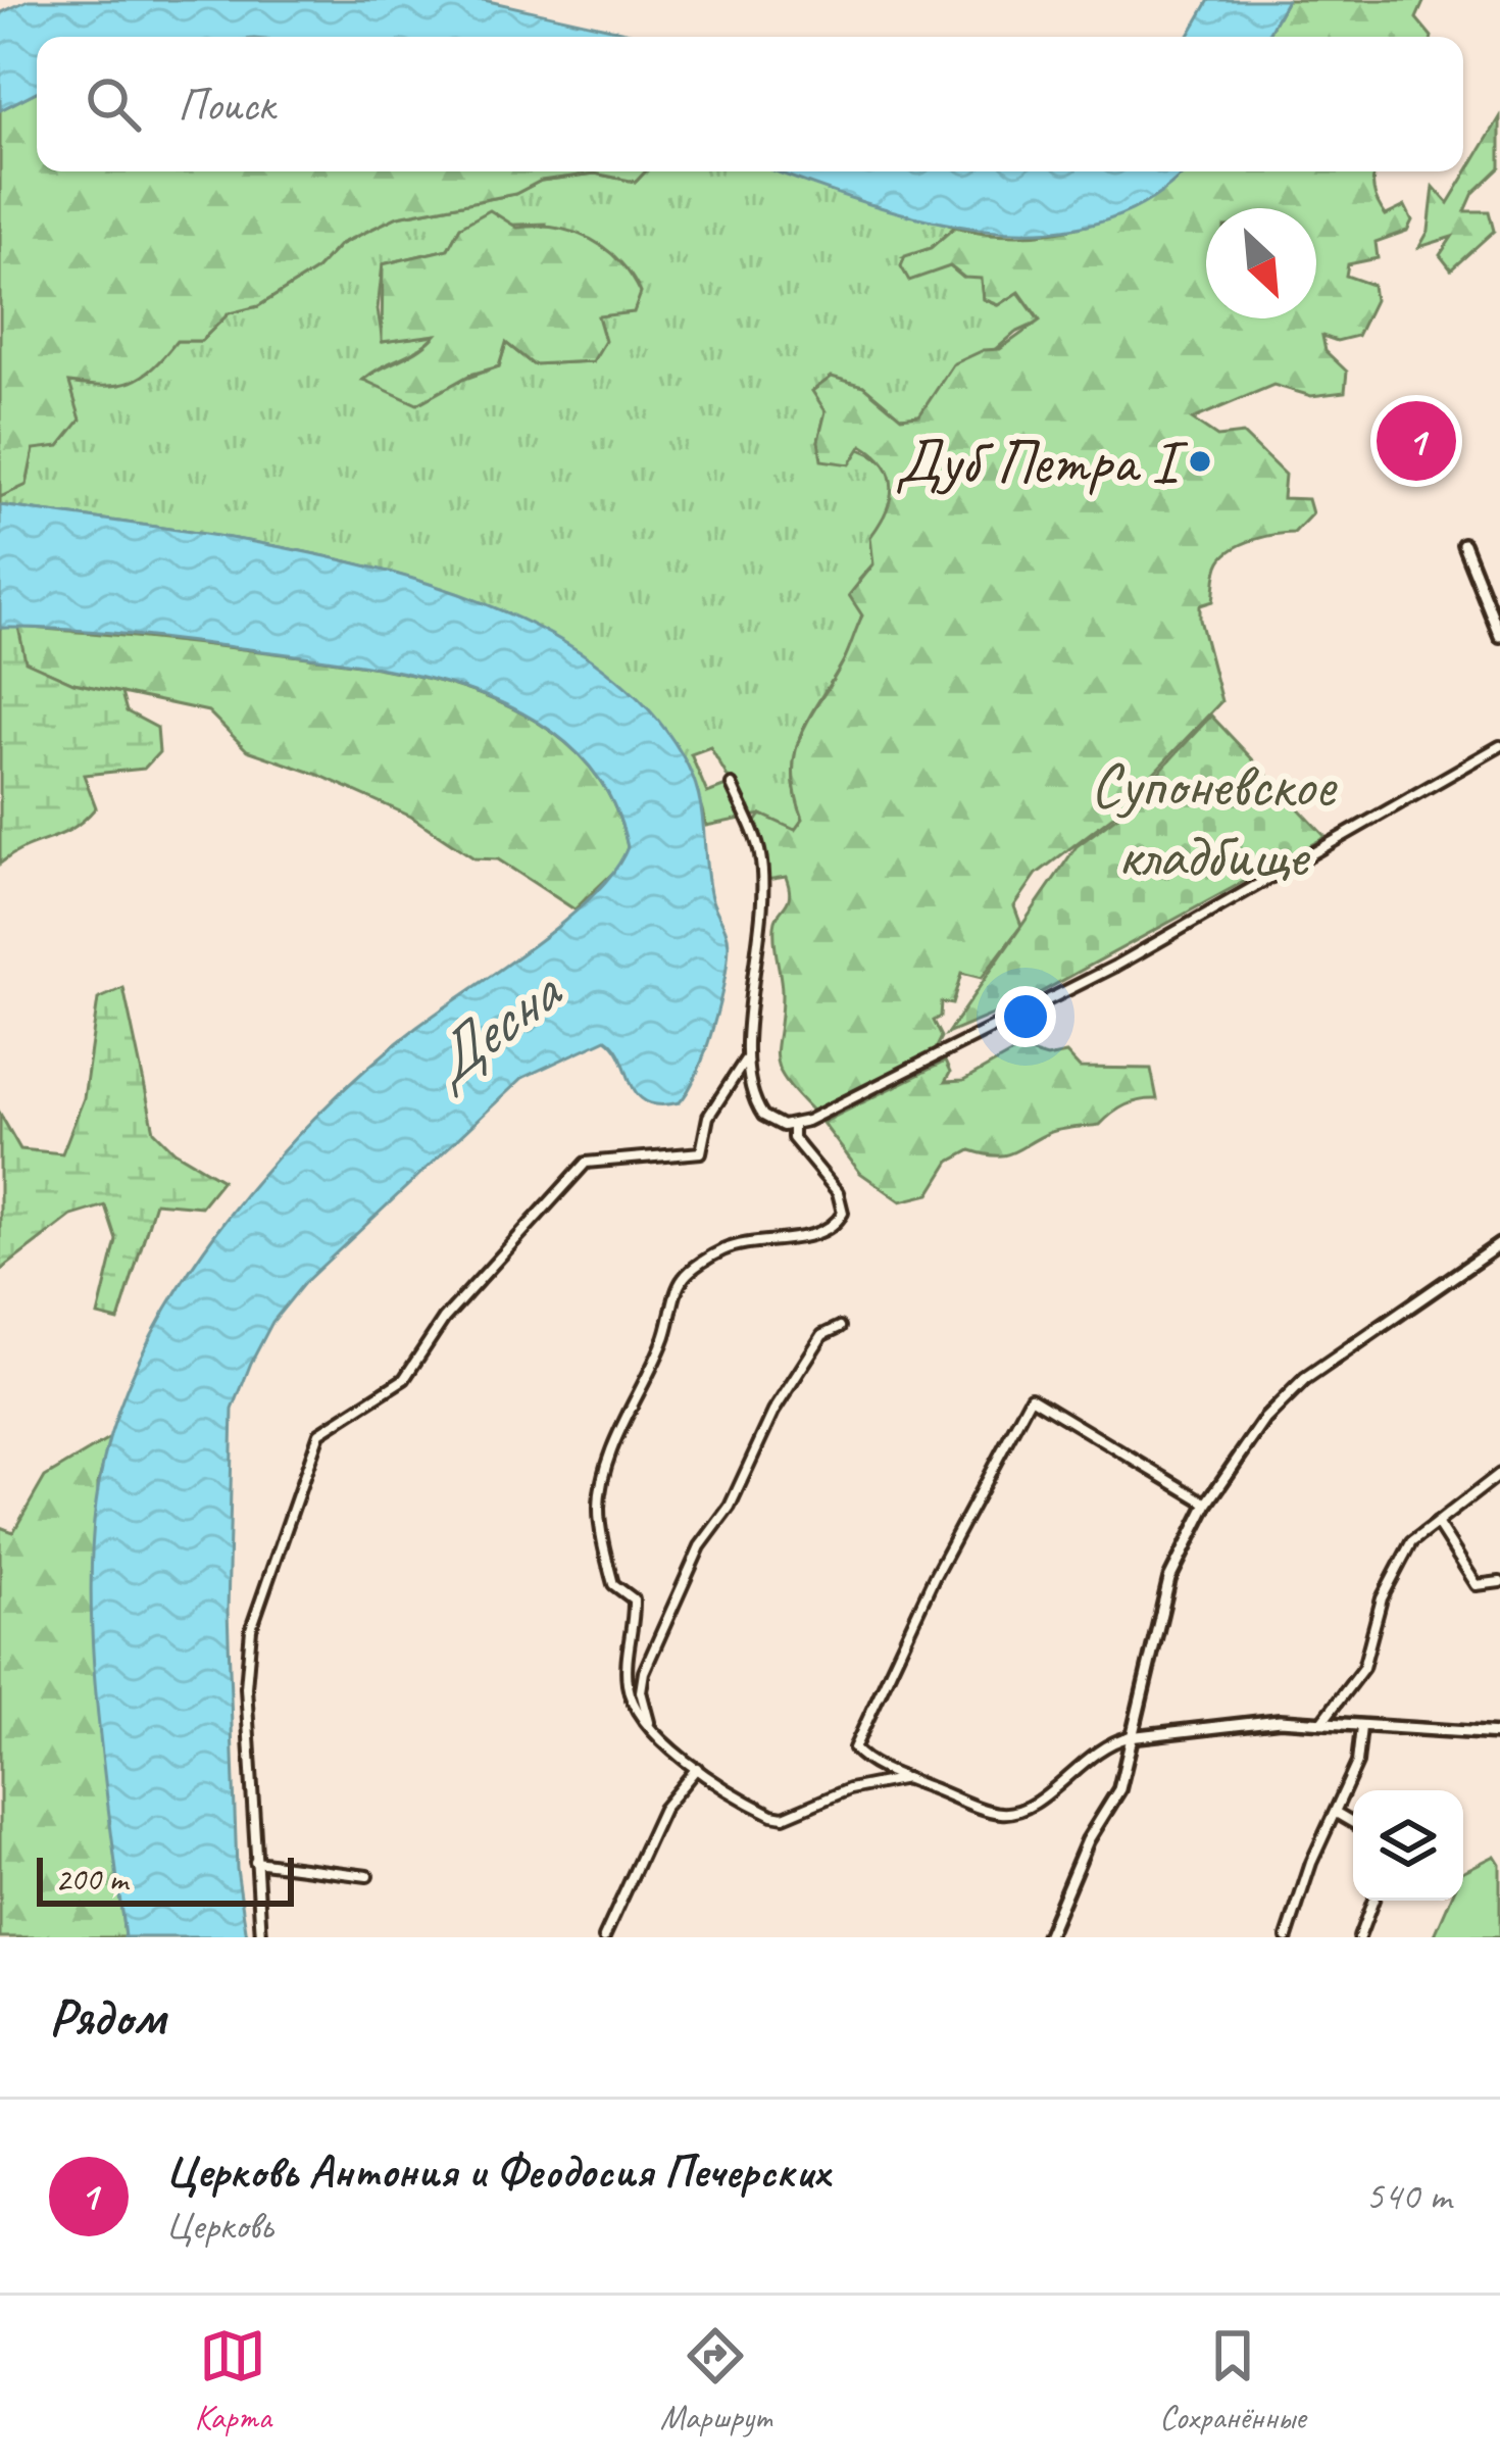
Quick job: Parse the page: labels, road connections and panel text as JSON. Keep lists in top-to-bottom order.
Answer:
{
  "water": ["Десна"],
  "parks": ["Супоневское кладбище"],
  "places": ["Дуб Петра I"],
  "scale_bar": "200 m",
  "north": "bottom right",
  "page": {
    "search": "Поиск",
    "pins": "1",
    "scale": "200 m",
    "heading": "Рядом",
    "list": [
      {
        "mark": "1",
        "name": "Церковь Антония и Феодосия Печерских",
        "note": "Церковь",
        "value": "540 m"
      }
    ],
    "nav": ["Карта", "Маршрут", "Сохранённые"]
  }
}
